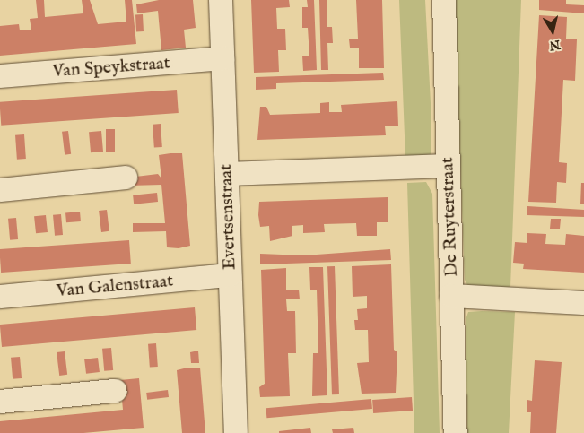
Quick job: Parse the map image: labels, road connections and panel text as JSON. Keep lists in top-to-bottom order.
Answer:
{
  "streets": {
    "street": [
      "Van Speykstraat",
      "Evertsenstraat",
      "De Ruyterstraat",
      "Van Galenstraat"
    ]
  },
  "crossings": [
    ["Van Speykstraat", "Evertsenstraat"],
    ["Evertsenstraat", "Van Galenstraat"]
  ],
  "north": "bottom"
}
